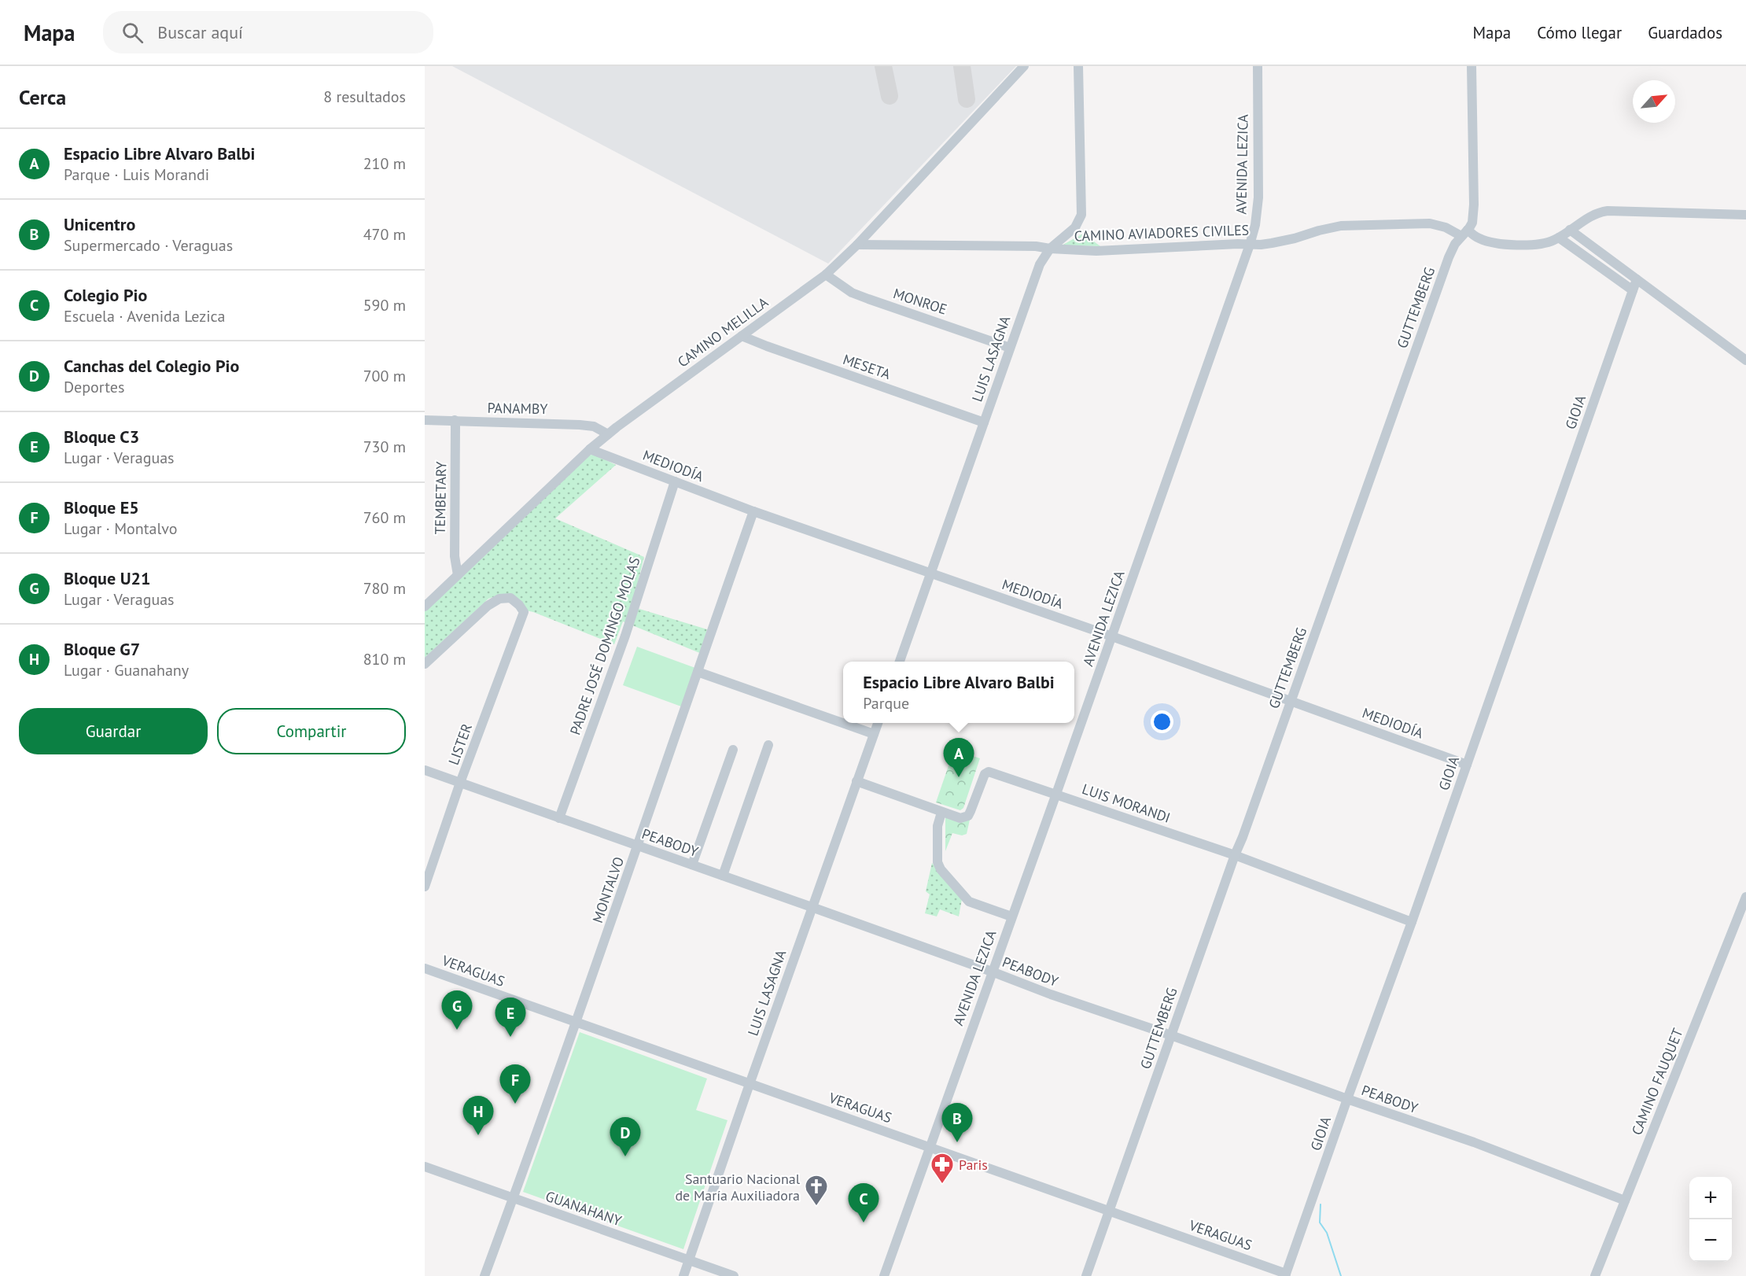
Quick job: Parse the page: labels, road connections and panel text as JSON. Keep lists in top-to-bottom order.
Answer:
{
  "streets": {
    "street": [
      "AVENIDA LEZICA",
      "CAMINO AVIADORES CIVILES",
      "MONROE",
      "GUTTEMBERG",
      "CAMINO MELILLA",
      "LUIS LASAGNA",
      "MESETA",
      "PANAMBY",
      "GIOIA",
      "MEDIODÍA",
      "TEMBETARY",
      "PADRE JOSÉ DOMINGO MOLAS",
      "LISTER",
      "LUIS MORANDI",
      "PEABODY",
      "MONTALVO",
      "VERAGUAS",
      "CAMINO FAUQUET",
      "GUANAHANY"
    ]
  },
  "crossings": [
    ["AVENIDA LEZICA", "CAMINO AVIADORES CIVILES"],
    ["AVENIDA LEZICA", "MEDIODÍA"],
    ["AVENIDA LEZICA", "LUIS MORANDI"],
    ["AVENIDA LEZICA", "PEABODY"],
    ["AVENIDA LEZICA", "VERAGUAS"],
    ["CAMINO AVIADORES CIVILES", "GUTTEMBERG"],
    ["CAMINO AVIADORES CIVILES", "CAMINO MELILLA"],
    ["CAMINO AVIADORES CIVILES", "LUIS LASAGNA"],
    ["MONROE", "CAMINO MELILLA"],
    ["MONROE", "LUIS LASAGNA"],
    ["GUTTEMBERG", "MEDIODÍA"],
    ["GUTTEMBERG", "LUIS MORANDI"],
    ["GUTTEMBERG", "PEABODY"],
    ["GUTTEMBERG", "VERAGUAS"],
    ["CAMINO MELILLA", "MESETA"],
    ["CAMINO MELILLA", "PANAMBY"],
    ["CAMINO MELILLA", "MEDIODÍA"],
    ["CAMINO MELILLA", "TEMBETARY"],
    ["LUIS LASAGNA", "MESETA"],
    ["LUIS LASAGNA", "MEDIODÍA"],
    ["LUIS LASAGNA", "LUIS MORANDI"],
    ["LUIS LASAGNA", "PEABODY"],
    ["LUIS LASAGNA", "VERAGUAS"],
    ["LUIS LASAGNA", "GUANAHANY"],
    ["PANAMBY", "TEMBETARY"],
    ["GIOIA", "MEDIODÍA"],
    ["GIOIA", "LUIS MORANDI"],
    ["GIOIA", "PEABODY"],
    ["GIOIA", "VERAGUAS"],
    ["MEDIODÍA", "PADRE JOSÉ DOMINGO MOLAS"],
    ["MEDIODÍA", "MONTALVO"],
    ["PADRE JOSÉ DOMINGO MOLAS", "PEABODY"],
    ["LISTER", "PEABODY"],
    ["PEABODY", "MONTALVO"],
    ["PEABODY", "CAMINO FAUQUET"],
    ["MONTALVO", "VERAGUAS"],
    ["MONTALVO", "GUANAHANY"]
  ],
  "places": {
    "pharmacy": ["Paris"],
    "church": ["Santuario Nacional de María Auxiliadora"]
  },
  "north": "top right",
  "page": {
    "header": "Mapa",
    "search": "Buscar aquí",
    "nav": ["Mapa", "Cómo llegar", "Guardados"],
    "heading": ["Cerca", "8 resultados"],
    "list": [
      {
        "mark": "A",
        "name": "Espacio Libre Alvaro Balbi",
        "note": "Parque · Luis Morandi",
        "value": "210 m"
      },
      {
        "mark": "B",
        "name": "Unicentro",
        "note": "Supermercado · Veraguas",
        "value": "470 m"
      },
      {
        "mark": "C",
        "name": "Colegio Pio",
        "note": "Escuela · Avenida Lezica",
        "value": "590 m"
      },
      {
        "mark": "D",
        "name": "Canchas del Colegio Pio",
        "note": "Deportes",
        "value": "700 m"
      },
      {
        "mark": "E",
        "name": "Bloque C3",
        "note": "Lugar · Veraguas",
        "value": "730 m"
      },
      {
        "mark": "F",
        "name": "Bloque E5",
        "note": "Lugar · Montalvo",
        "value": "760 m"
      },
      {
        "mark": "G",
        "name": "Bloque U21",
        "note": "Lugar · Veraguas",
        "value": "780 m"
      },
      {
        "mark": "H",
        "name": "Bloque G7",
        "note": "Lugar · Guanahany",
        "value": "810 m"
      }
    ],
    "popup": ["Espacio Libre Alvaro Balbi", "Parque"],
    "buttons": ["Guardar", "Compartir"],
    "pins": [
      "A",
      "G",
      "E",
      "F",
      "H",
      "B",
      "D",
      "C"
    ],
    "map_buttons": ["+", "−"]
  }
}
